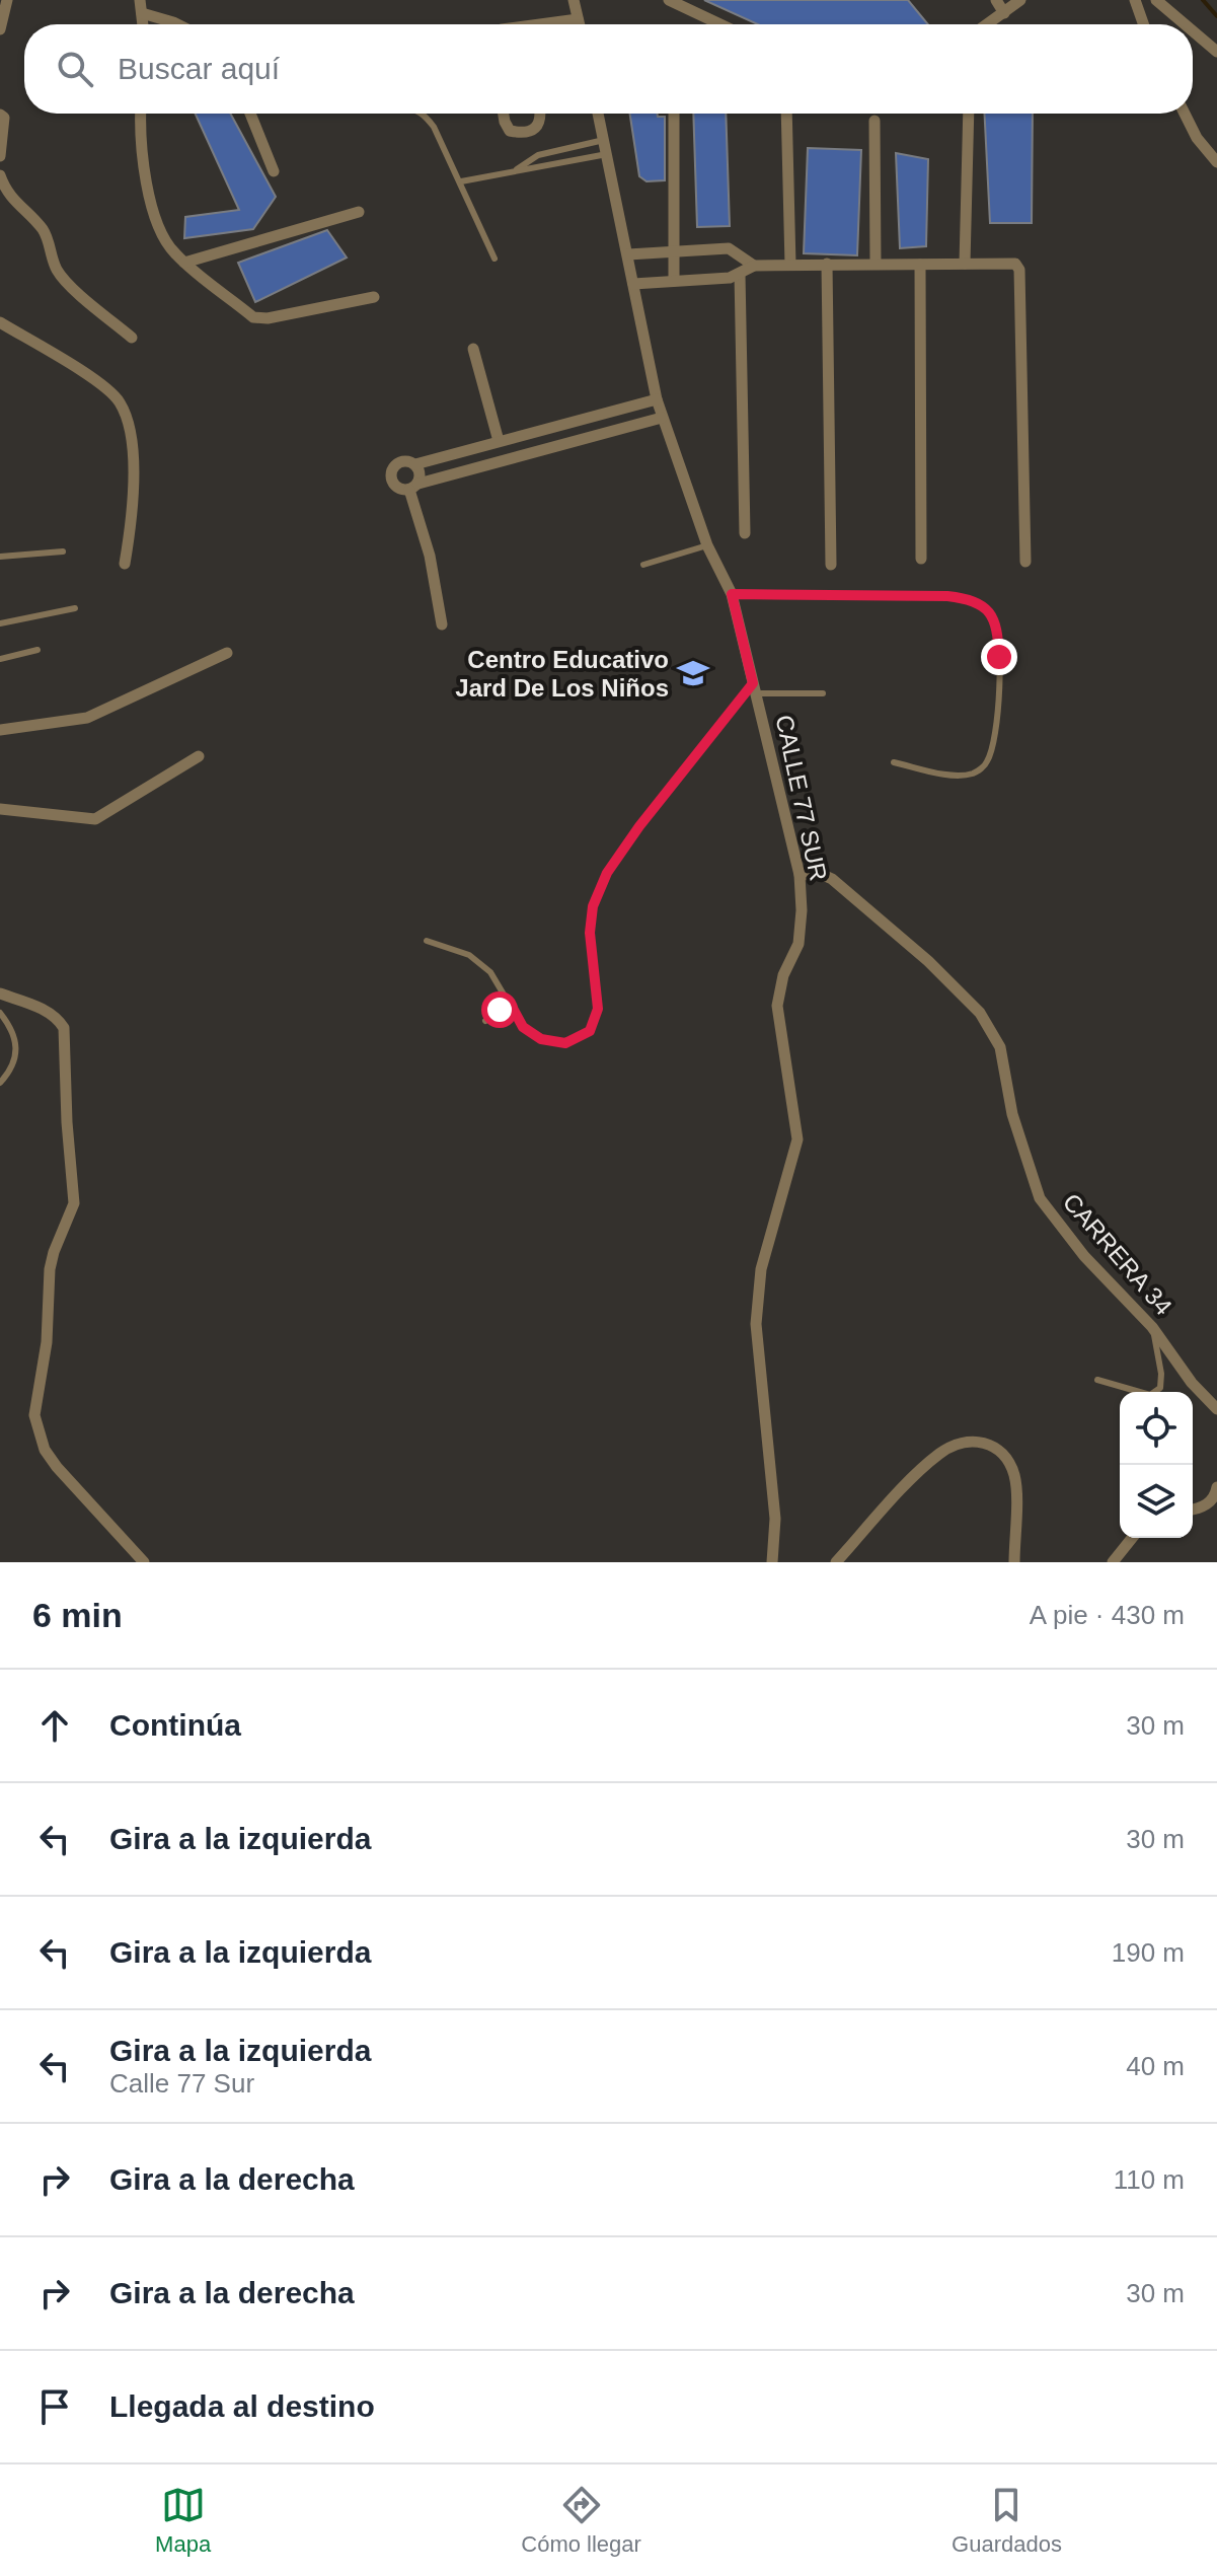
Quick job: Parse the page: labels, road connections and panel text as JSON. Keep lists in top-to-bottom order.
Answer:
{
  "streets": {
    "street": ["CALLE 77 SUR", "CARRERA 34"]
  },
  "crossings": [
    ["CALLE 77 SUR", "CARRERA 34"]
  ],
  "places": {
    "school or university": ["Centro Educativo Jard De Los Niños"]
  },
  "page": {
    "search": "Buscar aquí",
    "heading": ["6 min", "A pie · 430 m"],
    "list": [
      ["Continúa", "30 m"],
      ["Gira a la izquierda", "30 m"],
      ["Gira a la izquierda", "190 m"],
      ["Gira a la izquierda", "Calle 77 Sur", "40 m"],
      ["Gira a la derecha", "110 m"],
      ["Gira a la derecha", "30 m"],
      "Llegada al destino"
    ],
    "nav": ["Mapa", "Cómo llegar", "Guardados"]
  }
}
